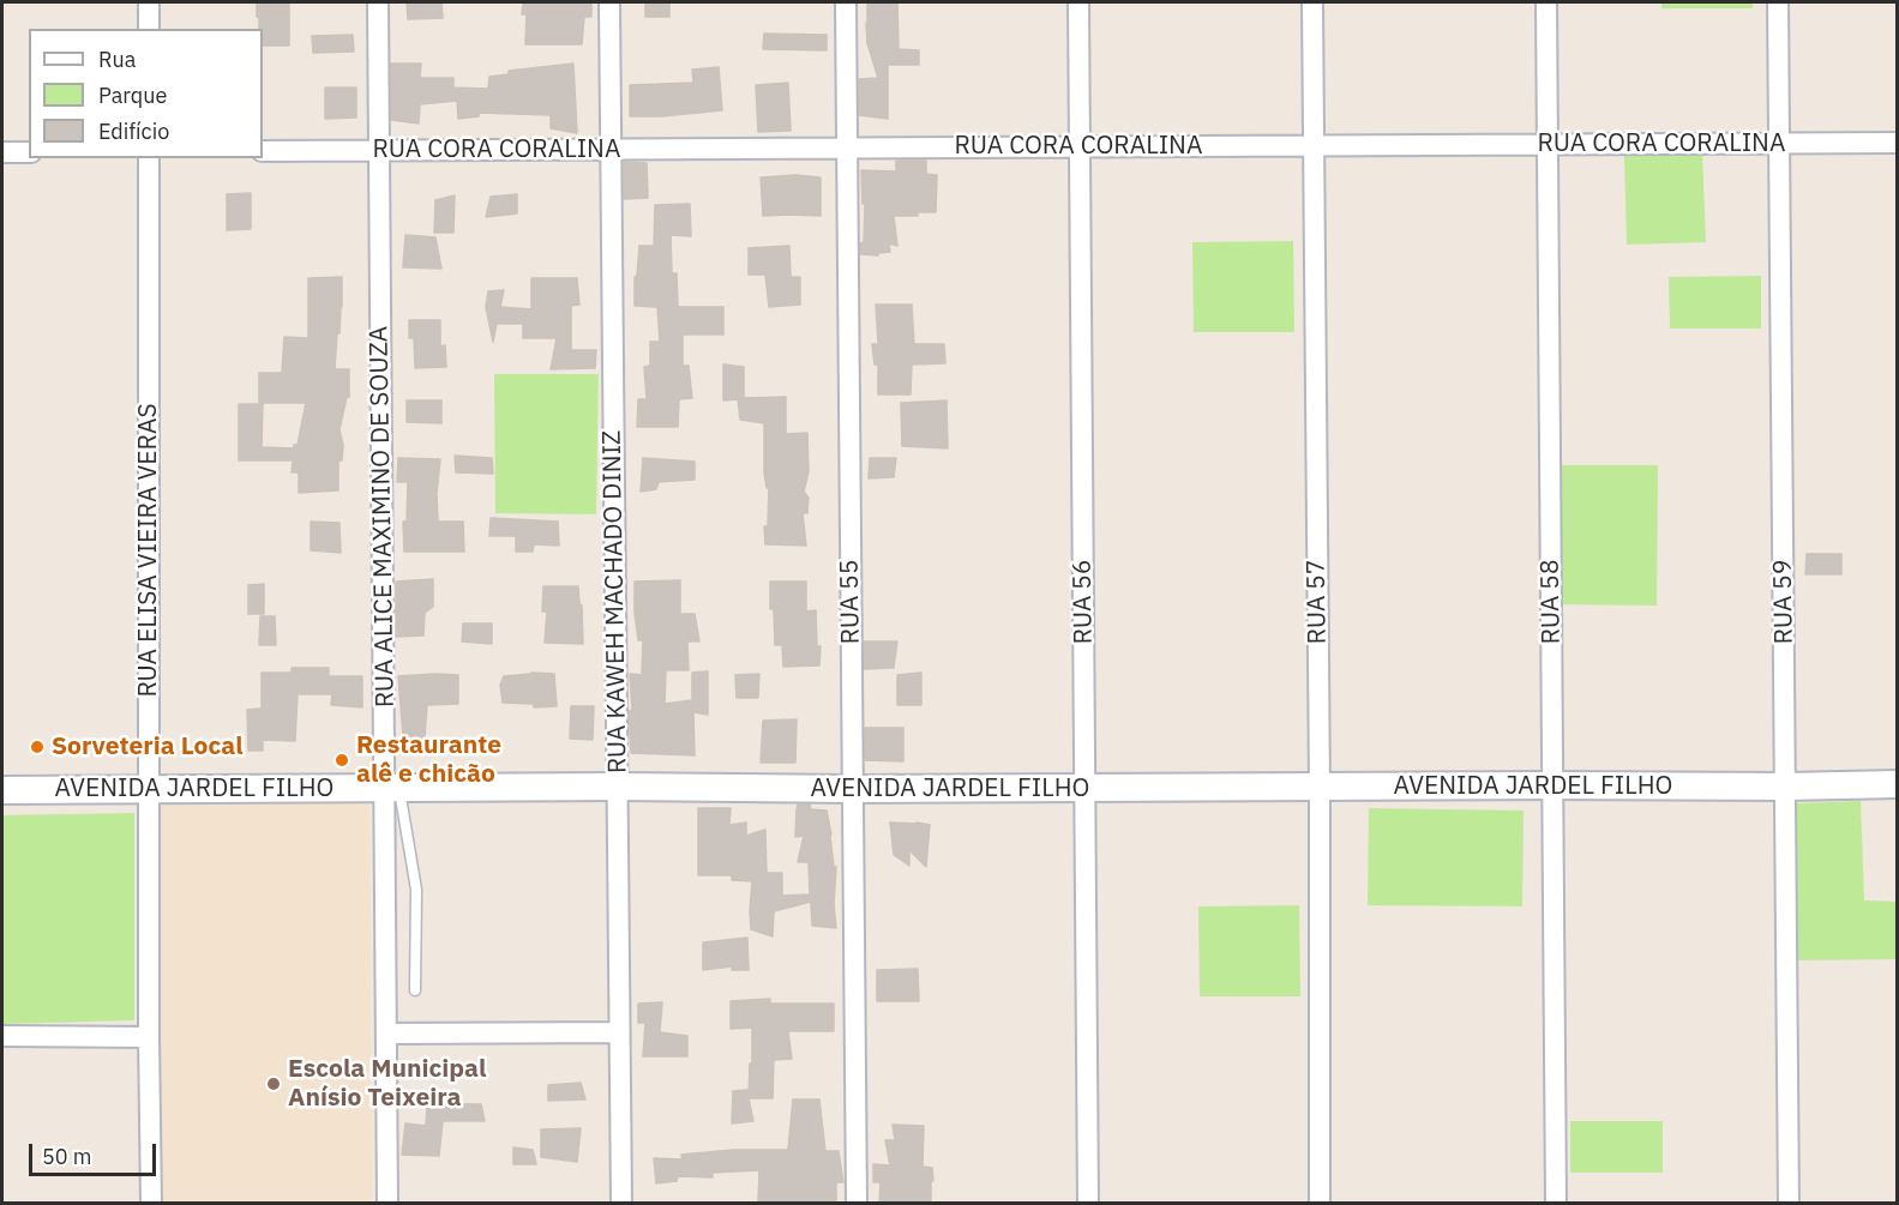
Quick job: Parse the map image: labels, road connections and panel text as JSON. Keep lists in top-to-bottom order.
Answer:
{
  "streets": {
    "main road": ["AVENIDA JARDEL FILHO"],
    "street": [
      "RUA CORA CORALINA",
      "RUA ALICE MAXIMINO DE SOUZA",
      "RUA ELISA VIEIRA VERAS",
      "RUA KAWEH MACHADO DINIZ",
      "RUA 55",
      "RUA 56",
      "RUA 57",
      "RUA 58",
      "RUA 59"
    ]
  },
  "crossings": [
    ["RUA CORA CORALINA", "RUA ALICE MAXIMINO DE SOUZA"],
    ["RUA CORA CORALINA", "RUA KAWEH MACHADO DINIZ"],
    ["RUA CORA CORALINA", "RUA 55"],
    ["RUA CORA CORALINA", "RUA 56"],
    ["RUA CORA CORALINA", "RUA 57"],
    ["RUA CORA CORALINA", "RUA 58"],
    ["RUA CORA CORALINA", "RUA 59"],
    ["RUA ALICE MAXIMINO DE SOUZA", "AVENIDA JARDEL FILHO"],
    ["RUA ELISA VIEIRA VERAS", "AVENIDA JARDEL FILHO"],
    ["RUA KAWEH MACHADO DINIZ", "AVENIDA JARDEL FILHO"],
    ["RUA 55", "AVENIDA JARDEL FILHO"],
    ["RUA 56", "AVENIDA JARDEL FILHO"],
    ["RUA 57", "AVENIDA JARDEL FILHO"],
    ["RUA 58", "AVENIDA JARDEL FILHO"],
    ["RUA 59", "AVENIDA JARDEL FILHO"]
  ],
  "places": ["Sorveteria Local", "Restaurante alê e chicão", "Escola Municipal Anísio Teixeira"],
  "legend": ["Rua", "Parque", "Edifício"],
  "scale_bar": "50 m"
}
